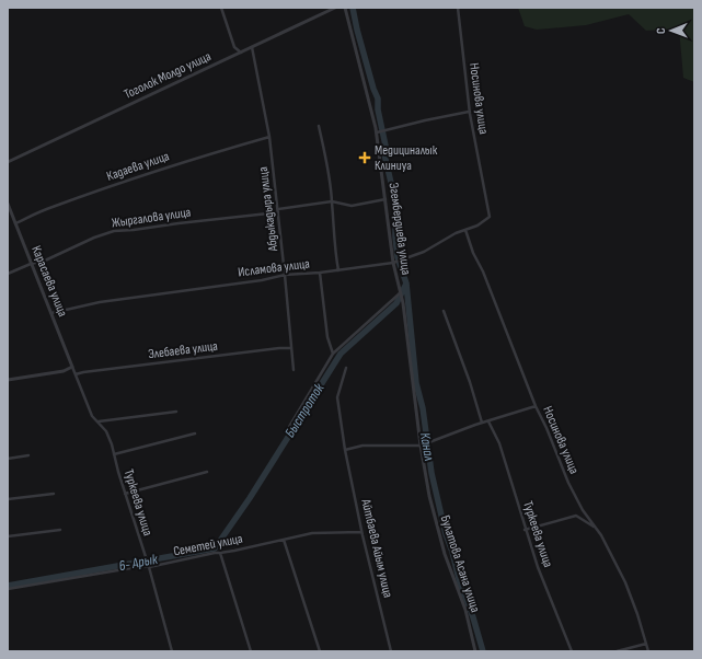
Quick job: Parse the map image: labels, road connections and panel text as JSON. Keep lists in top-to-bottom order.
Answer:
{
  "streets": {
    "street": [
      "Тоголок Молдо улица",
      "Носинова улица",
      "Кадаева улица",
      "Абдыкадыра улица",
      "Жыргалова улица",
      "Эгембердиева улица",
      "Исламова улица",
      "Карасаева улица",
      "Элебаева улица",
      "Туркеева улица",
      "Семетей улица",
      "Айтбаева Айым улица",
      "Булатова Асана улица"
    ]
  },
  "crossings": [
    ["Тоголок Молдо улица", "Абдыкадыра улица"],
    ["Носинова улица", "Исламова улица"],
    ["Кадаева улица", "Абдыкадыра улица"],
    ["Кадаева улица", "Карасаева улица"],
    ["Абдыкадыра улица", "Жыргалова улица"],
    ["Абдыкадыра улица", "Исламова улица"],
    ["Абдыкадыра улица", "Элебаева улица"],
    ["Жыргалова улица", "Эгембердиева улица"],
    ["Жыргалова улица", "Карасаева улица"],
    ["Эгембердиева улица", "Исламова улица"],
    ["Эгембердиева улица", "Булатова Асана улица"],
    ["Исламова улица", "Карасаева улица"],
    ["Карасаева улица", "Туркеева улица"],
    ["Элебаева улица", "Туркеева улица"],
    ["Туркеева улица", "Семетей улица"],
    ["Семетей улица", "Айтбаева Айым улица"]
  ],
  "water": ["Быстроток", "Канал", "6- Арык"],
  "places": {
    "health": ["Медициналык Клиниуа"]
  },
  "north": "left"
}
